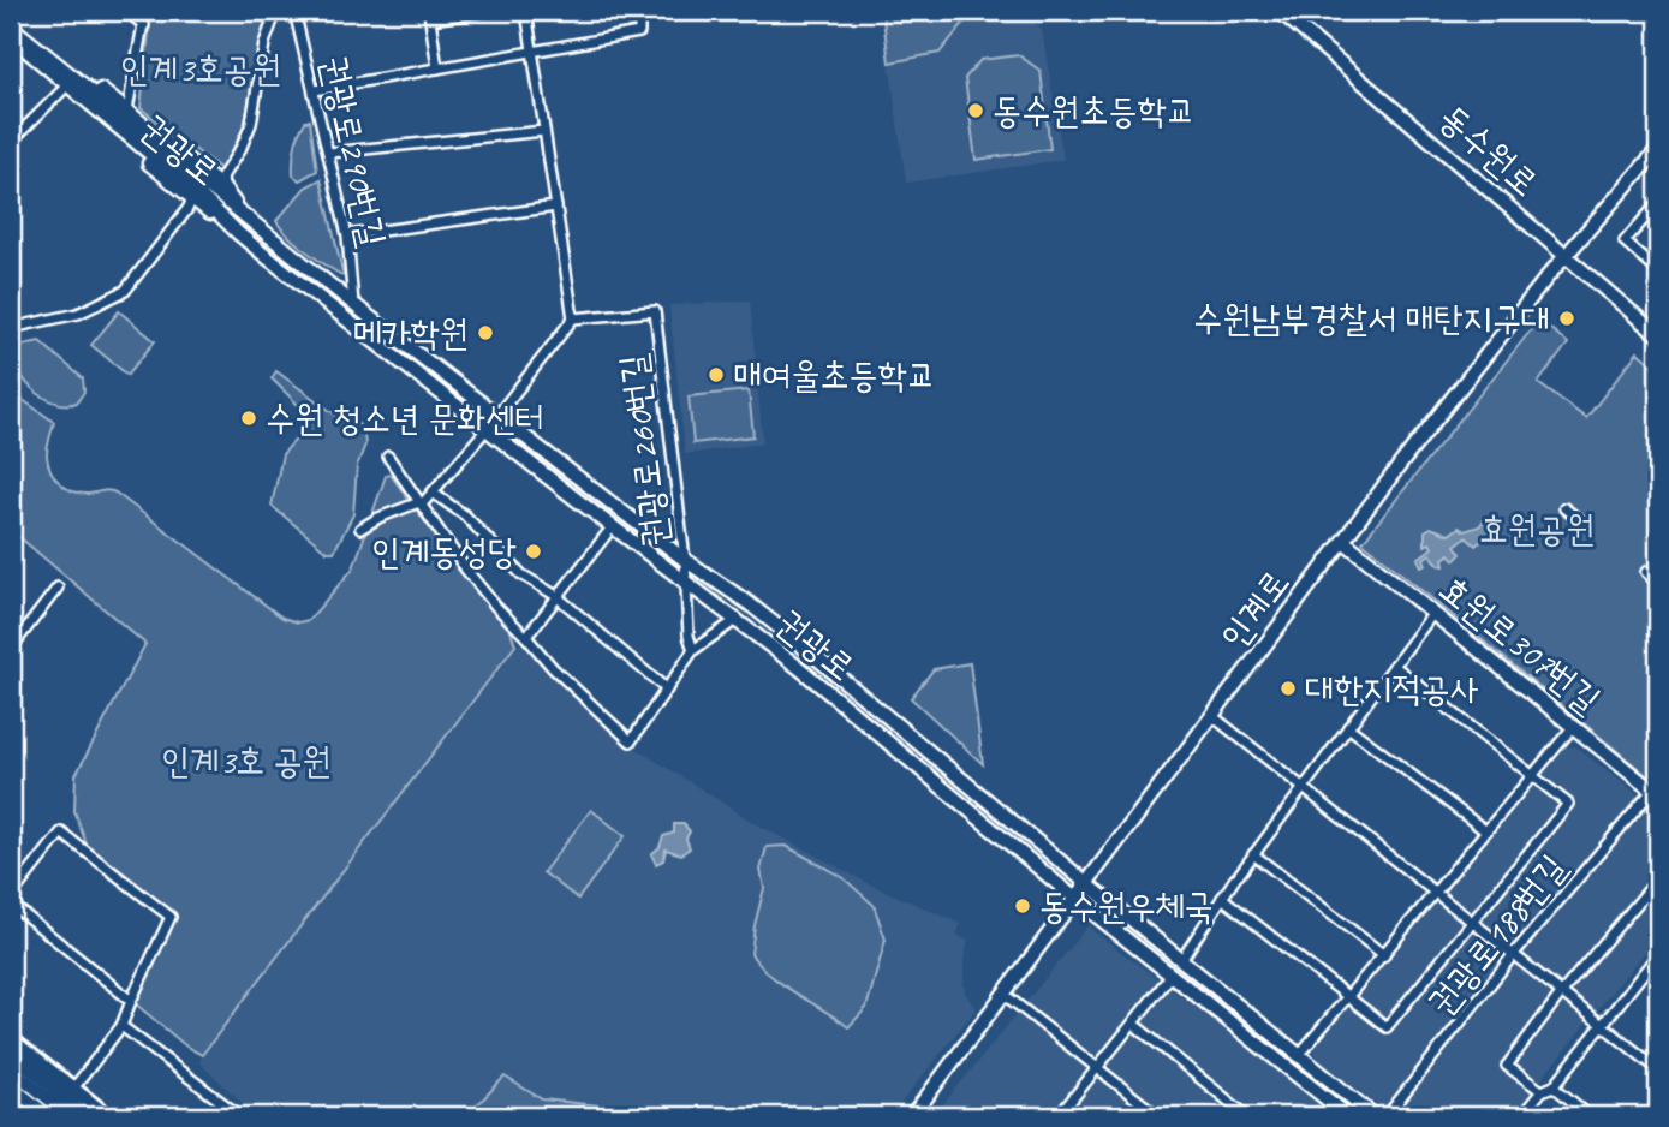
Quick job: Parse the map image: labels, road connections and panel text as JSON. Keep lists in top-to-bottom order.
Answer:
{
  "streets": {
    "street": [
      "권광로",
      "동수원로",
      "권광로290번길",
      "권광로260번길",
      "인계로",
      "효원로307번길",
      "권광로188번길"
    ]
  },
  "crossings": [
    ["권광로", "권광로290번길"],
    ["권광로", "권광로260번길"],
    ["권광로", "인계로"],
    ["동수원로", "인계로"],
    ["인계로", "효원로307번길"],
    ["효원로307번길", "권광로188번길"]
  ],
  "parks": ["인계3호공원", "효원공원", "인계3호 공원"],
  "places": [
    "동수원초등학교",
    "수원남부경찰서 매탄지구대",
    "메카학원",
    "매여울초등학교",
    "수원 청소년 문화센터",
    "인계동성당",
    "대한지적공사",
    "동수원우체국"
  ]
}
